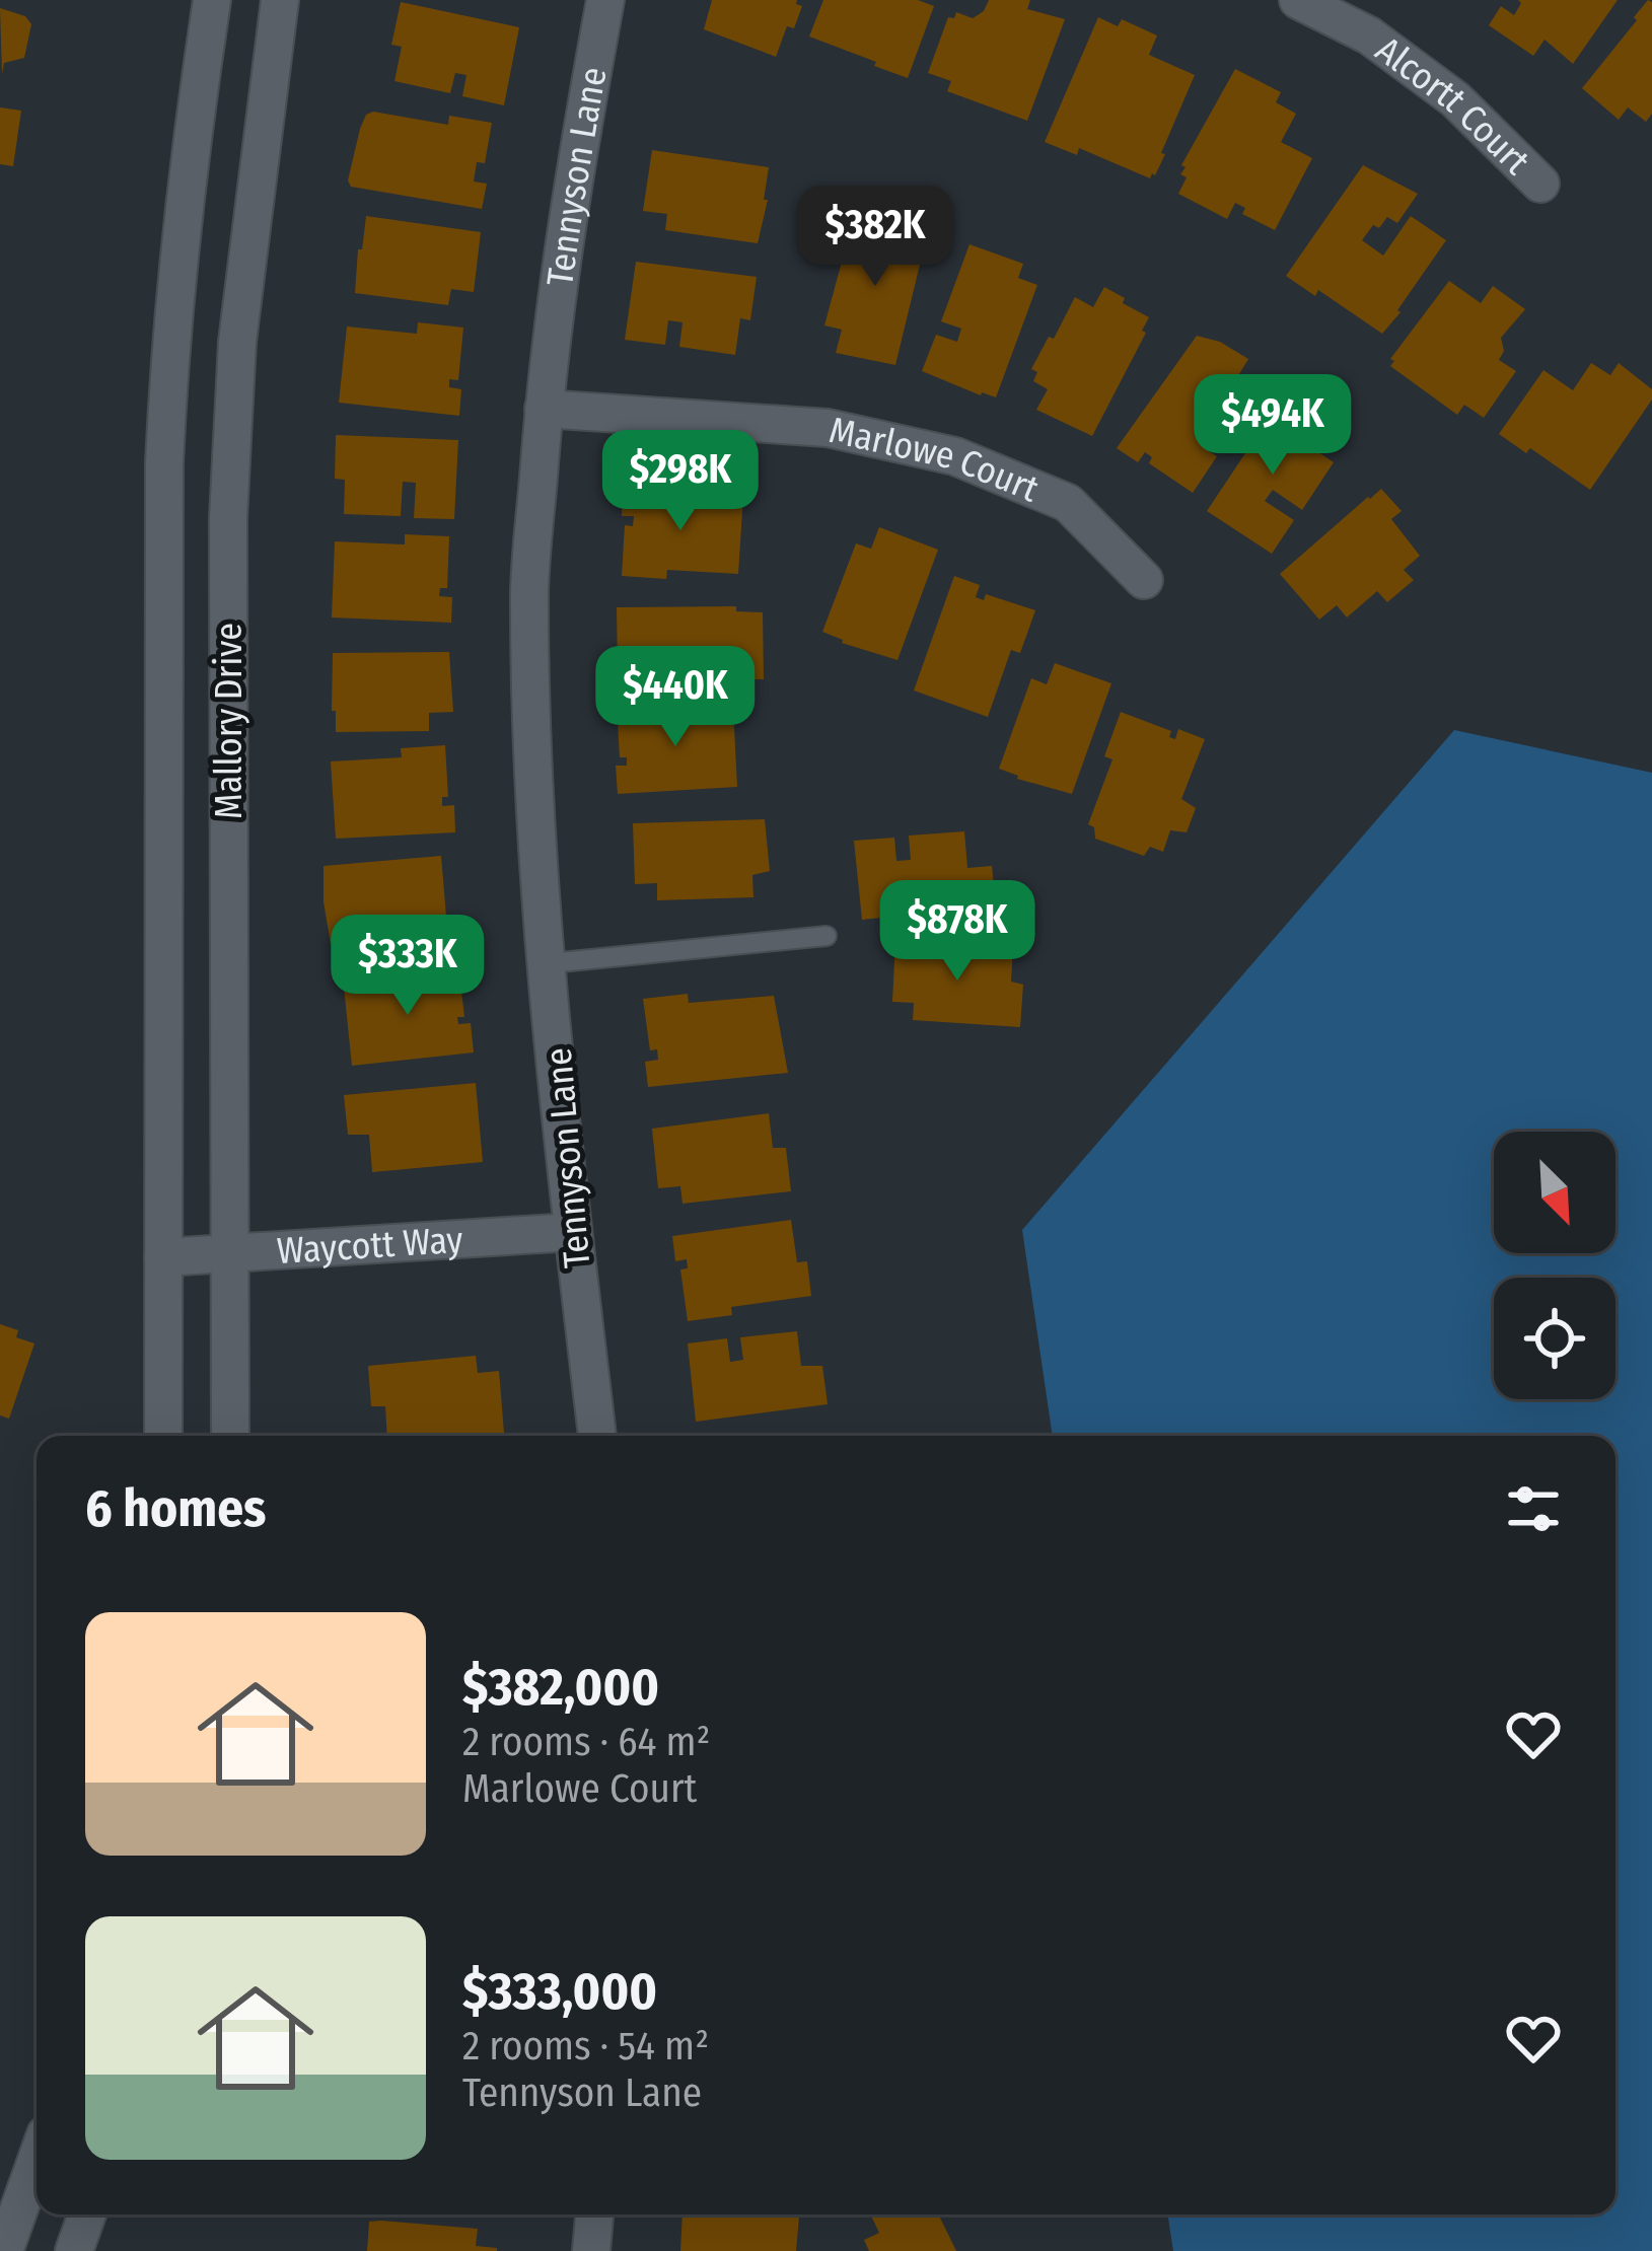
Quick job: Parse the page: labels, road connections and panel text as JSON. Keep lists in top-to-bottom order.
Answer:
{
  "streets": {
    "main road": [
      "Alcortt Court",
      "Tennyson Lane",
      "Marlowe Court",
      "Mallory Drive",
      "Waycott Way"
    ]
  },
  "crossings": [
    ["Tennyson Lane", "Marlowe Court"],
    ["Tennyson Lane", "Waycott Way"],
    ["Mallory Drive", "Waycott Way"]
  ],
  "north": "bottom right",
  "page": {
    "price": [
      "$382K",
      "$494K",
      "$298K",
      "$440K",
      "$878K",
      "$333K"
    ],
    "heading": "6 homes",
    "list": [
      {
        "name": "$382,000",
        "note": "2 rooms · 64 m² · Marlowe Court"
      },
      {
        "name": "$333,000",
        "note": "2 rooms · 54 m² · Tennyson Lane"
      }
    ]
  }
}
